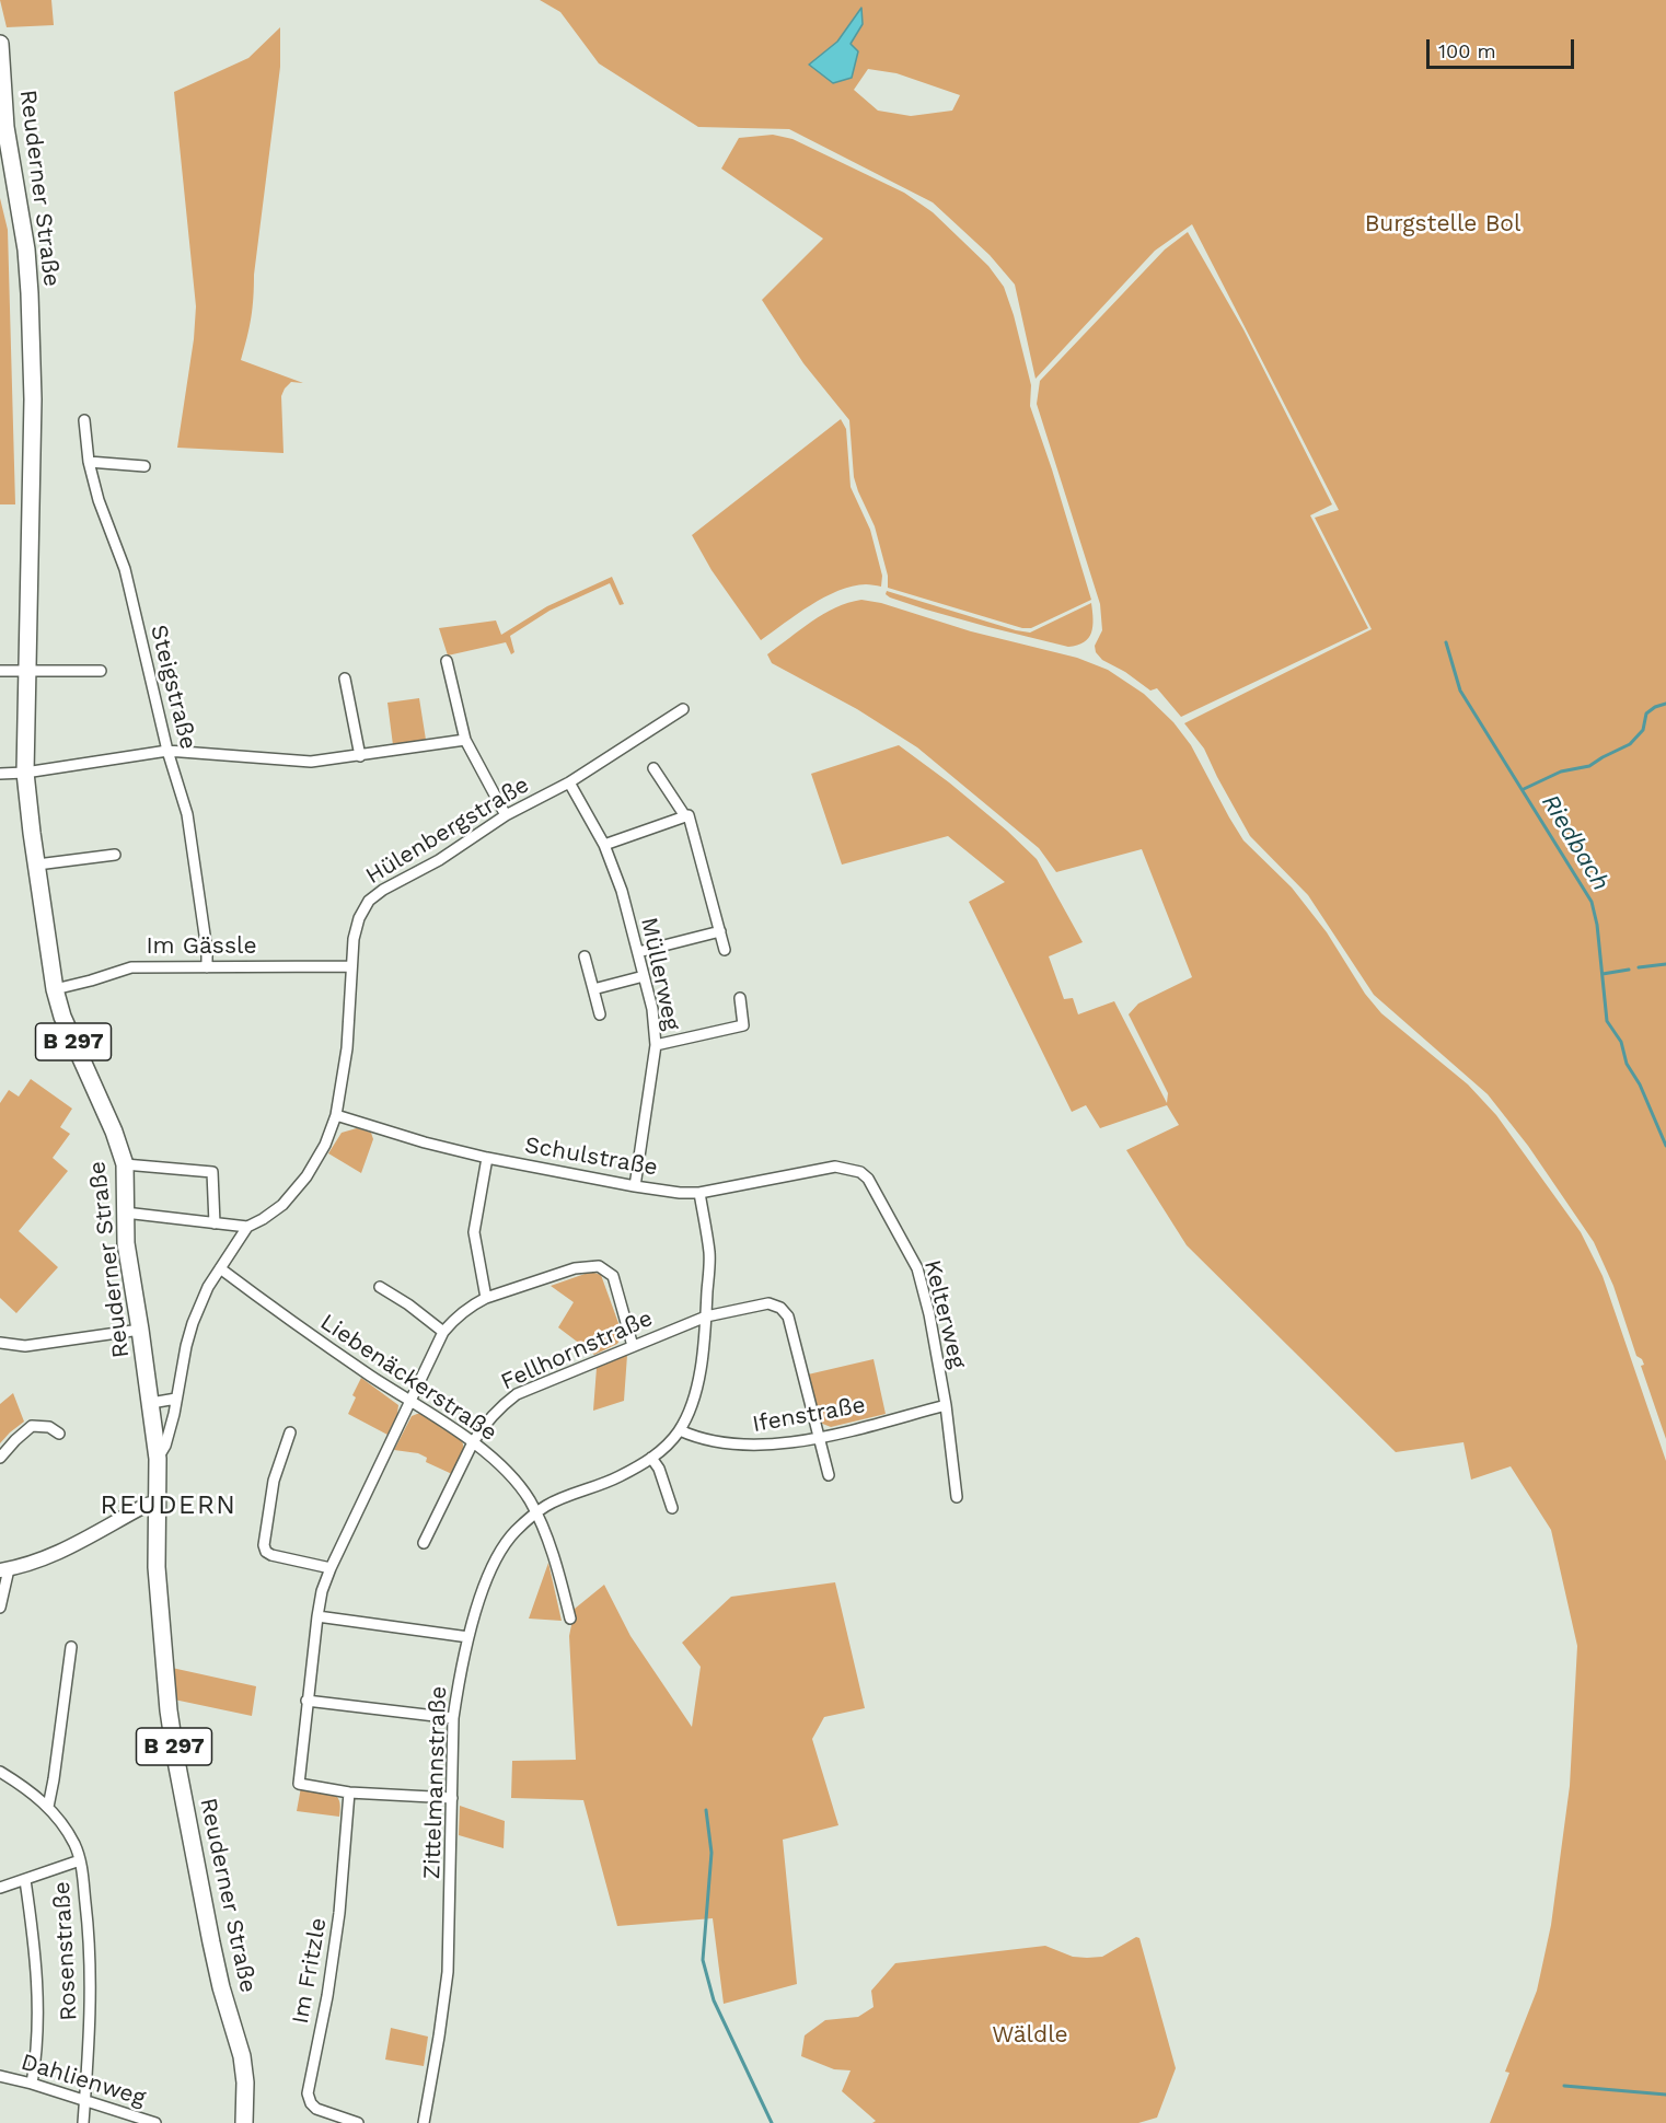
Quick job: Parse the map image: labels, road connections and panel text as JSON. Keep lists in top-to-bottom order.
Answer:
{
  "streets": {
    "main road": ["Reuderner Straße", "B 297"],
    "street": [
      "Steigstraße",
      "Hülenbergstraße",
      "Im Gässle",
      "Müllerweg",
      "Schulstraße",
      "Kelterweg",
      "Fellhornstraße",
      "Liebenäckerstraße",
      "Ifenstraße",
      "Zittelmannstraße",
      "Rosenstraße",
      "Im Fritzle",
      "Dahlienweg"
    ]
  },
  "crossings": [
    ["Reuderner Straße", "Hülenbergstraße"],
    ["Reuderner Straße", "Im Gässle"],
    ["Steigstraße", "Im Gässle"],
    ["Hülenbergstraße", "Im Gässle"],
    ["Hülenbergstraße", "Müllerweg"],
    ["Hülenbergstraße", "Schulstraße"],
    ["Hülenbergstraße", "Liebenäckerstraße"],
    ["Müllerweg", "Schulstraße"],
    ["Schulstraße", "Kelterweg"],
    ["Schulstraße", "Zittelmannstraße"],
    ["Kelterweg", "Ifenstraße"],
    ["Fellhornstraße", "Liebenäckerstraße"],
    ["Fellhornstraße", "Ifenstraße"],
    ["Fellhornstraße", "Zittelmannstraße"],
    ["Liebenäckerstraße", "Zittelmannstraße"],
    ["Ifenstraße", "Zittelmannstraße"],
    ["Rosenstraße", "Dahlienweg"]
  ],
  "districts": ["REUDERN"],
  "water": ["Riedbach"],
  "parks": ["Burgstelle Bol", "Wäldle"],
  "scale_bar": "100 m"
}
